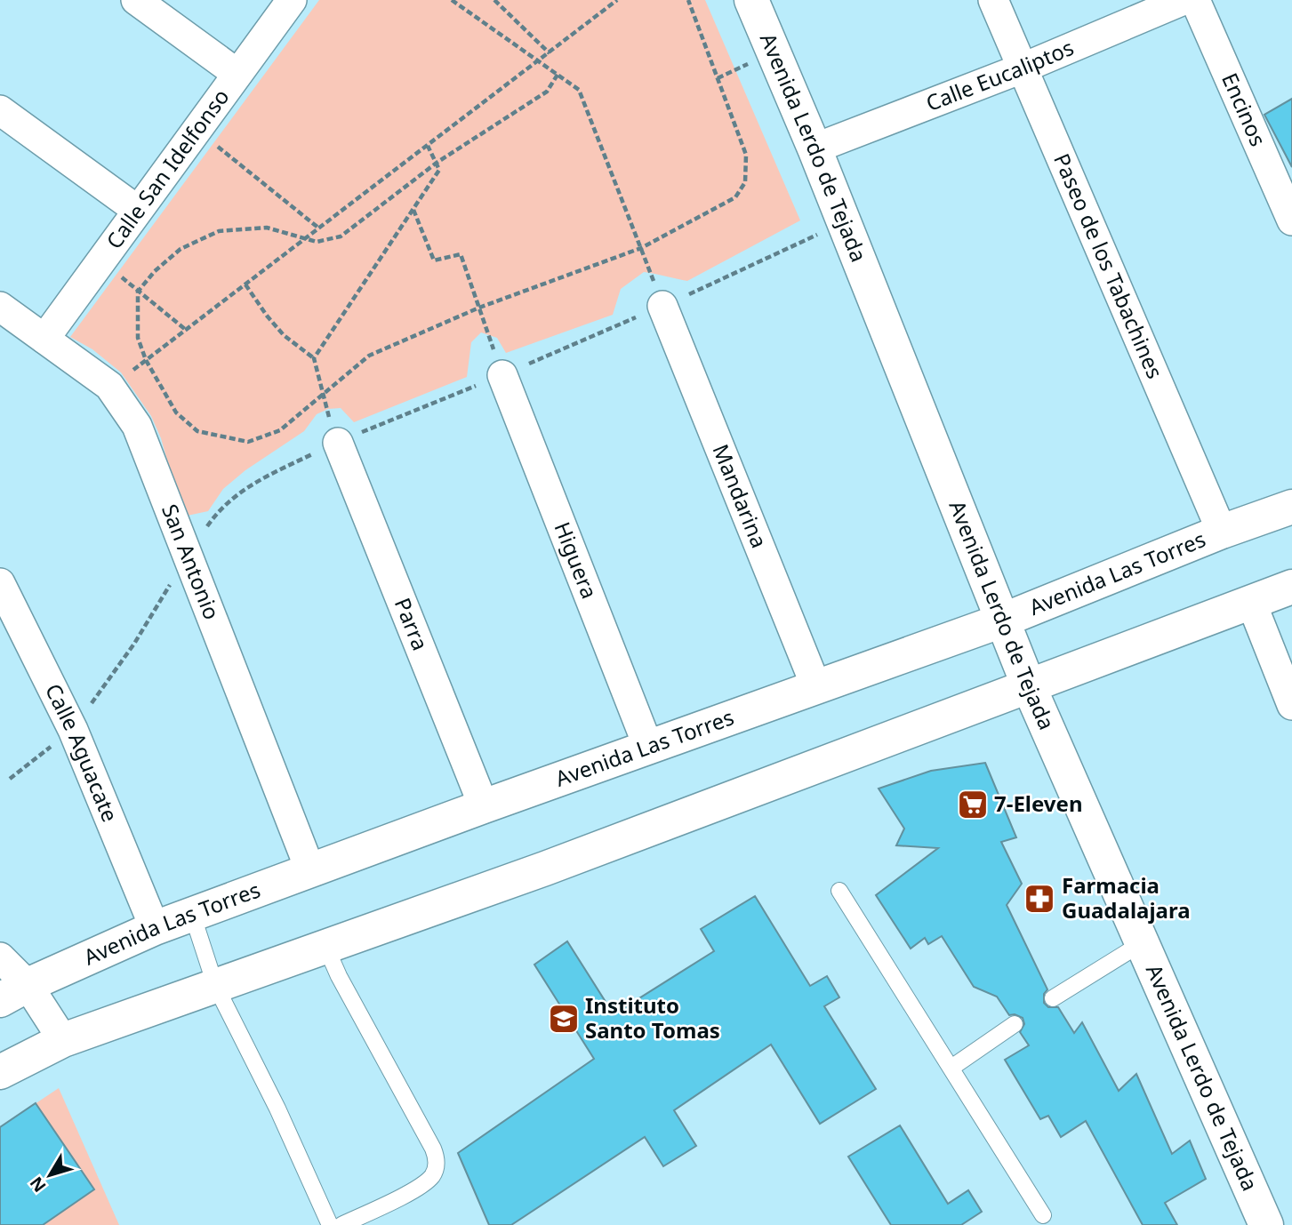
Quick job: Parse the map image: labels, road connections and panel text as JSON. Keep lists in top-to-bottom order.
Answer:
{
  "streets": {
    "street": [
      "Calle Eucaliptos",
      "Encinos",
      "Avenida Lerdo de Tejada",
      "Calle San Idelfonso",
      "Paseo de los Tabachines",
      "Mandarina",
      "Higuera",
      "San Antonio",
      "Avenida Las Torres",
      "Parra",
      "Calle Aguacate"
    ]
  },
  "crossings": [
    ["Calle Eucaliptos", "Avenida Lerdo de Tejada"],
    ["Calle Eucaliptos", "Paseo de los Tabachines"],
    ["Avenida Lerdo de Tejada", "Avenida Las Torres"],
    ["Calle San Idelfonso", "San Antonio"],
    ["Paseo de los Tabachines", "Avenida Las Torres"],
    ["Mandarina", "Avenida Las Torres"],
    ["Higuera", "Avenida Las Torres"],
    ["San Antonio", "Avenida Las Torres"],
    ["Avenida Las Torres", "Parra"],
    ["Avenida Las Torres", "Calle Aguacate"]
  ],
  "places": {
    "supermarket": ["7-Eleven"],
    "pharmacy": ["Farmacia Guadalajara"],
    "school or university": ["Instituto Santo Tomas"]
  },
  "north": "bottom left"
}
